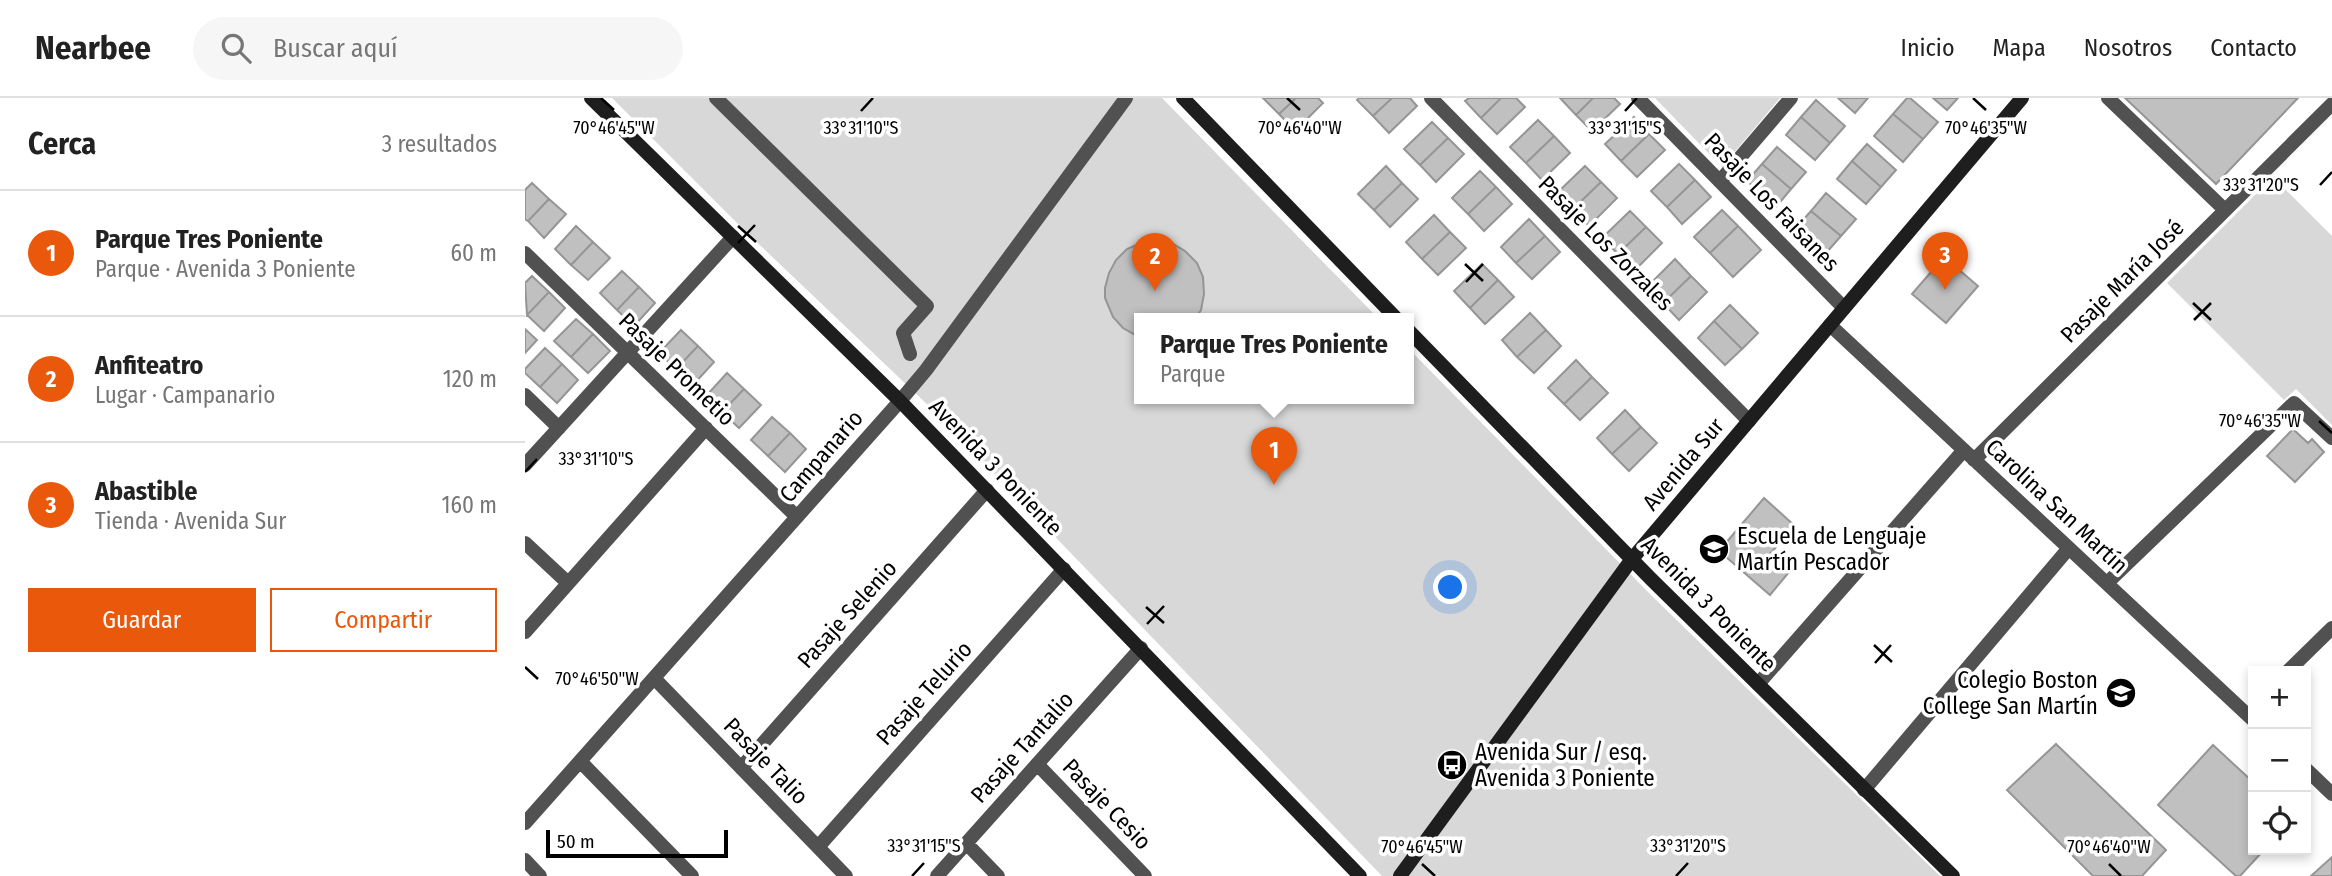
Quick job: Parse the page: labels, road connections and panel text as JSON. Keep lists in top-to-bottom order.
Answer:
{
  "streets": {
    "street": [
      "Pasaje Los Faisanes",
      "Pasaje Los Zorzales",
      "Pasaje María José",
      "Pasaje Prometio",
      "Campanario",
      "Avenida Sur",
      "Avenida 3 Poniente",
      "Carolina San Martín",
      "Pasaje Selenio",
      "Pasaje Telurio",
      "Pasaje Tantalio",
      "Pasaje Talio",
      "Pasaje Cesio"
    ]
  },
  "crossings": [
    ["Pasaje Los Faisanes", "Avenida Sur"],
    ["Pasaje Los Zorzales", "Avenida Sur"],
    ["Pasaje María José", "Avenida 3 Poniente"],
    ["Pasaje María José", "Carolina San Martín"],
    ["Pasaje Prometio", "Campanario"],
    ["Campanario", "Avenida 3 Poniente"],
    ["Campanario", "Pasaje Talio"],
    ["Avenida Sur", "Avenida 3 Poniente"],
    ["Avenida Sur", "Carolina San Martín"],
    ["Avenida 3 Poniente", "Pasaje Selenio"],
    ["Avenida 3 Poniente", "Pasaje Telurio"],
    ["Avenida 3 Poniente", "Pasaje Tantalio"],
    ["Pasaje Selenio", "Pasaje Talio"],
    ["Pasaje Telurio", "Pasaje Talio"],
    ["Pasaje Tantalio", "Pasaje Cesio"]
  ],
  "places": {
    "school or university": ["Escuela de Lenguaje Martín Pescador", "Colegio Boston College San Martín"],
    "bus stop": ["Avenida Sur / esq. Avenida 3 Poniente"]
  },
  "scale_bar": "50 m",
  "page": {
    "header": "Nearbee",
    "search": "Buscar aquí",
    "nav": [
      "Inicio",
      "Mapa",
      "Nosotros",
      "Contacto"
    ],
    "heading": ["Cerca", "3 resultados"],
    "list": [
      {
        "mark": "1",
        "name": "Parque Tres Poniente",
        "note": "Parque · Avenida 3 Poniente",
        "value": "60 m"
      },
      {
        "mark": "2",
        "name": "Anfiteatro",
        "note": "Lugar · Campanario",
        "value": "120 m"
      },
      {
        "mark": "3",
        "name": "Abastible",
        "note": "Tienda · Avenida Sur",
        "value": "160 m"
      }
    ],
    "pins": ["3", "2", "1"],
    "popup": ["Parque Tres Poniente", "Parque"],
    "buttons": ["Guardar", "Compartir"],
    "map_buttons": ["+", "−"],
    "scale": "50 m"
  },
  "coordinates": [
    "70°46'45\"W",
    "70°46'40\"W",
    "70°46'35\"W",
    "33°31'10\"S",
    "33°31'15\"S",
    "33°31'20\"S",
    "70°46'50\"W"
  ]
}
